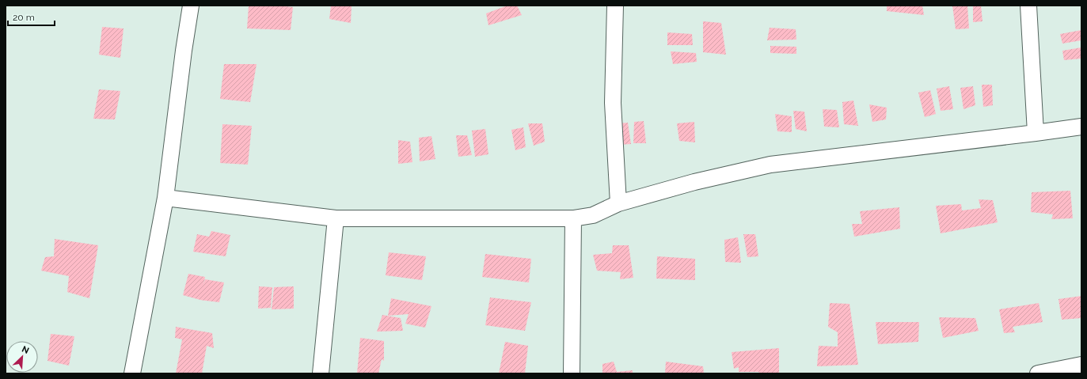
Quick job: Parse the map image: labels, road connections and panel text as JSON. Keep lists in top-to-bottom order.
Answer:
{
  "scale_bar": "20 m",
  "north": "top right"
}
